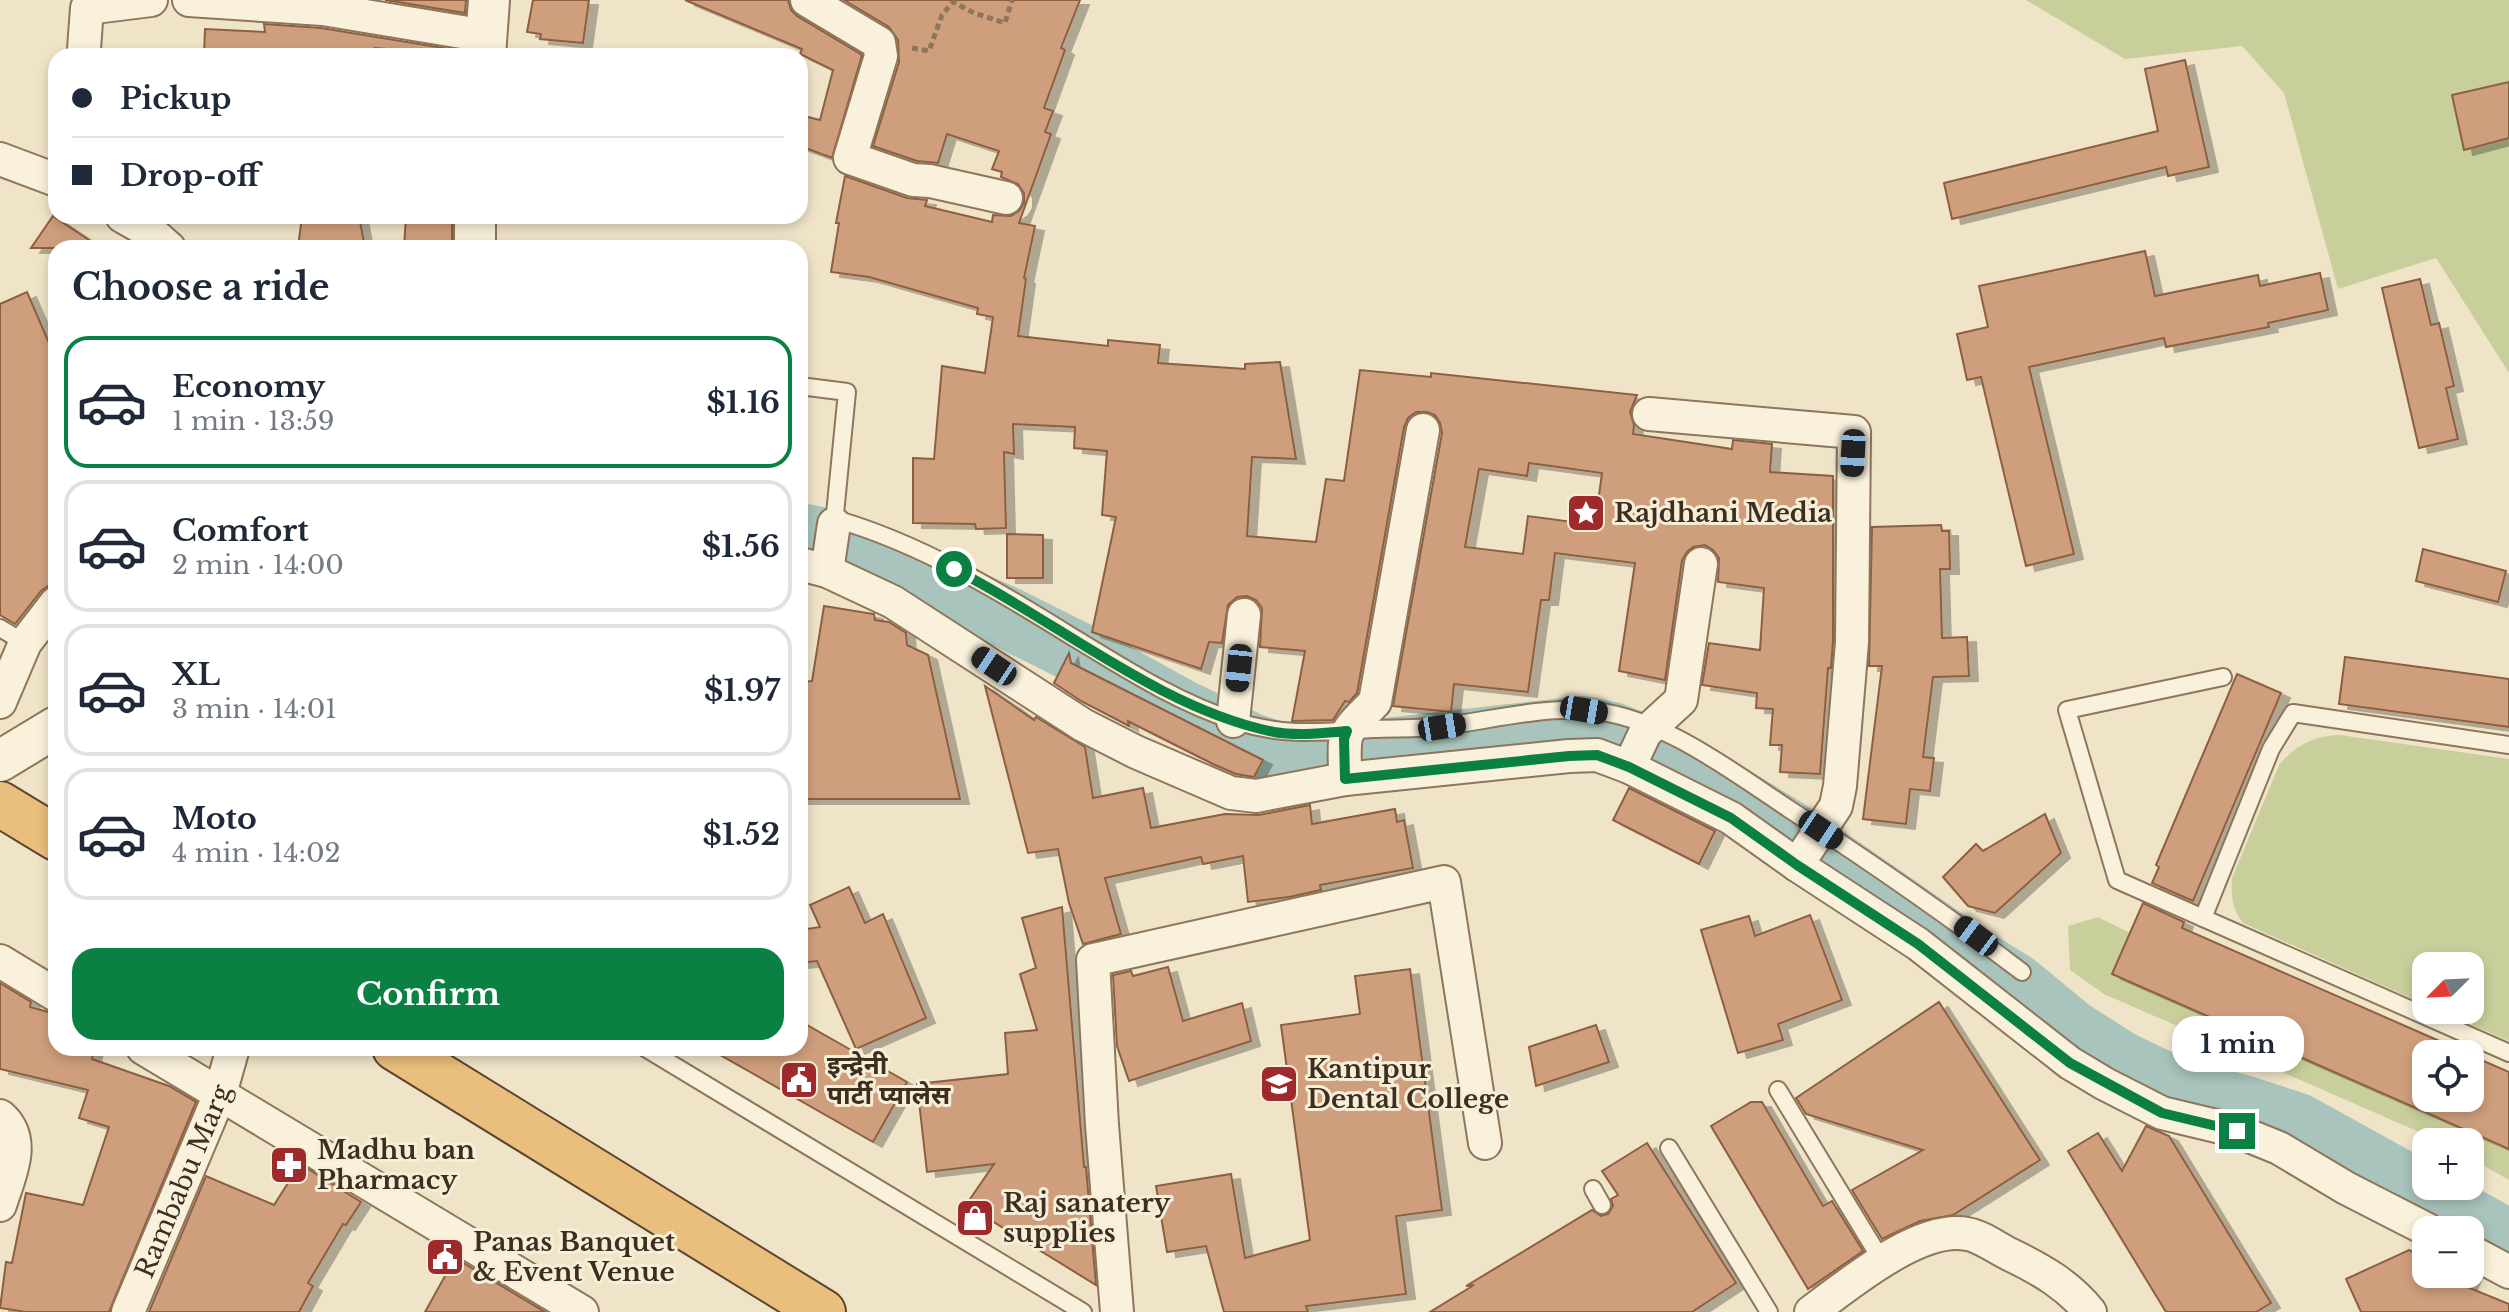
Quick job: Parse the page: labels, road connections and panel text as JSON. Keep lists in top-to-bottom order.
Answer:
{
  "streets": {
    "street": ["Rambabu Marg"]
  },
  "places": {
    "place": ["Rajdhani Media"],
    "public building": ["इन्द्रेनी पार्टी प्यालेस", "Panas Banquet & Event Venue"],
    "school or university": ["Kantipur Dental College"],
    "pharmacy": ["Madhu ban Pharmacy"],
    "shop": ["Raj sanatery supplies"]
  },
  "north": "bottom left",
  "page": {
    "banner": ["Pickup", "Drop-off"],
    "heading": "Choose a ride",
    "list": [
      {
        "name": "Economy",
        "note": "1 min · 13:59",
        "value": "$1.16"
      },
      {
        "name": "Comfort",
        "note": "2 min · 14:00",
        "value": "$1.56"
      },
      {
        "name": "XL",
        "note": "3 min · 14:01",
        "value": "$1.97"
      },
      {
        "name": "Moto",
        "note": "4 min · 14:02",
        "value": "$1.52"
      }
    ],
    "buttons": "Confirm",
    "map_buttons": ["+", "−"],
    "bubble": "1 min"
  }
}
